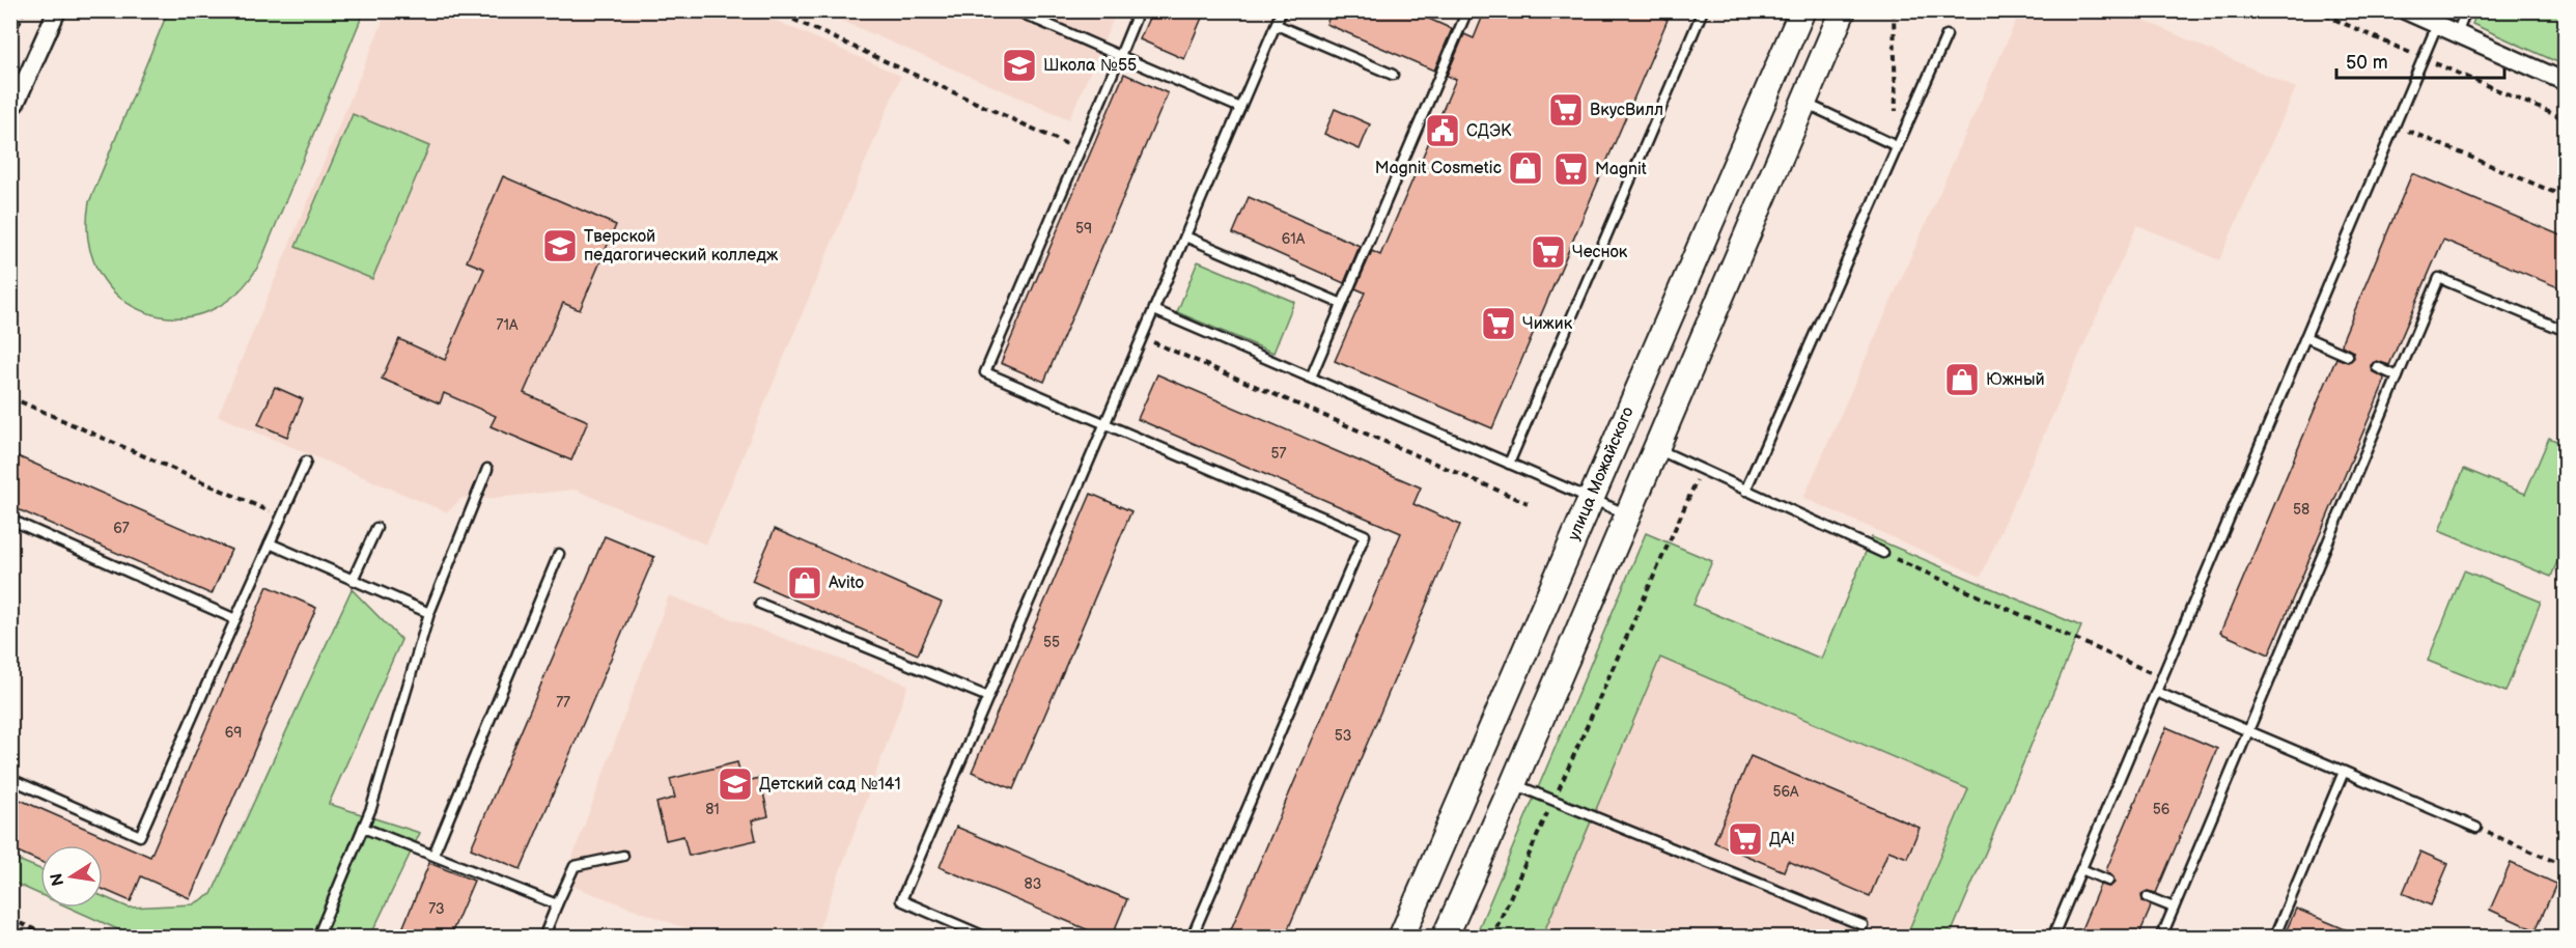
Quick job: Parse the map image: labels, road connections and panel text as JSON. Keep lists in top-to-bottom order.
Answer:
{
  "streets": {
    "main road": ["улица Можайского"]
  },
  "places": {
    "school or university": ["Школа №55", "Тверской педагогический колледж", "Детский сад №141"],
    "supermarket": [
      "ВкусВилл",
      "Magnit",
      "Чеснок",
      "Чижик",
      "ДА!"
    ],
    "public building": ["СДЭК"],
    "shop": ["Magnit Cosmetic", "Южный", "Avito"]
  },
  "house_numbers": [
    "59",
    "61А",
    "71А",
    "57",
    "58",
    "67",
    "55",
    "77",
    "69",
    "53",
    "56А",
    "81",
    "56",
    "83",
    "73"
  ],
  "scale_bar": "50 m",
  "north": "left"
}
